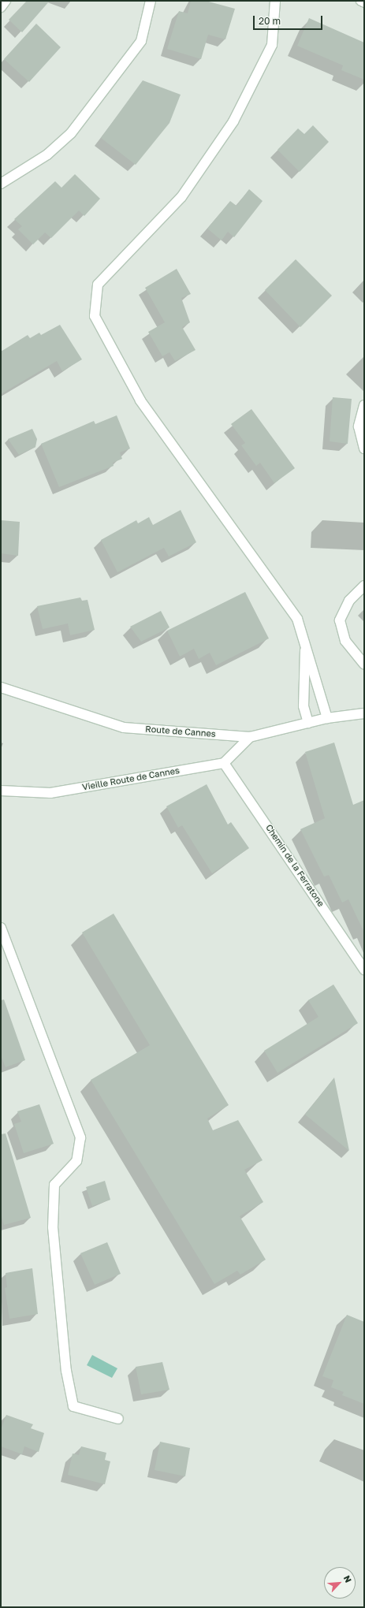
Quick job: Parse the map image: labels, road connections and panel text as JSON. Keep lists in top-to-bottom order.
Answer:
{
  "streets": {
    "street": ["Route de Cannes", "Vieille Route de Cannes", "Chemin de la Ferratone"]
  },
  "crossings": [
    ["Vieille Route de Cannes", "Chemin de la Ferratone"]
  ],
  "scale_bar": "20 m",
  "north": "top right"
}
